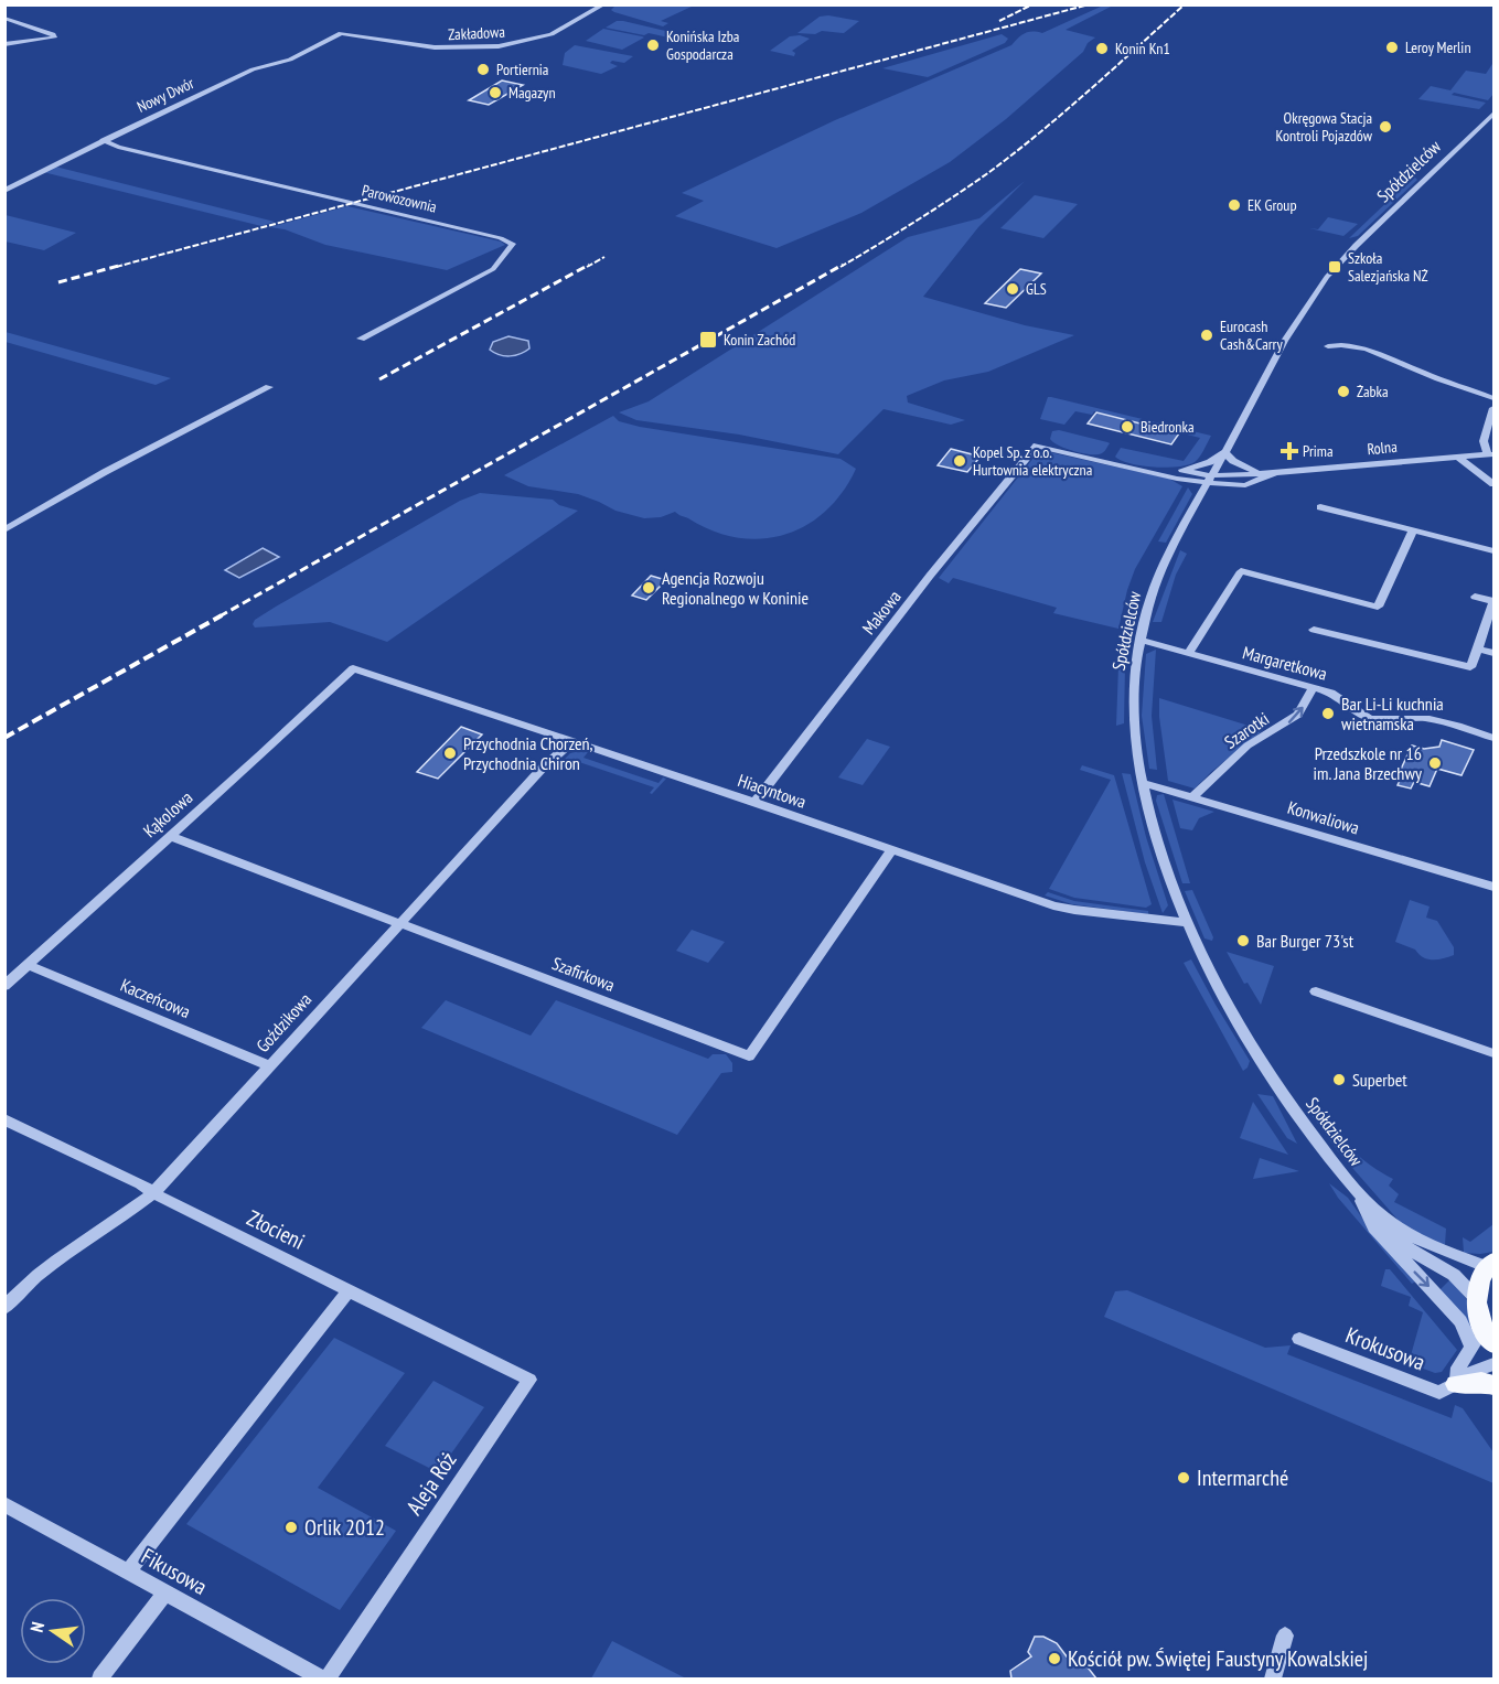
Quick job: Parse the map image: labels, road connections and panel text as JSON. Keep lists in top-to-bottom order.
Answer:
{
  "streets": {
    "street": [
      "Zakładowa",
      "Nowy Dwór",
      "Spółdzielców",
      "Parowozownia",
      "Rolna",
      "Makowa",
      "Margaretkowa",
      "Szarotki",
      "Hiacyntowa",
      "Kąkolowa",
      "Konwaliowa",
      "Szafirkowa",
      "Kaczeńcowa",
      "Goździkowa",
      "Złocieni",
      "Krokusowa",
      "Aleja Róż",
      "Fikusowa"
    ]
  },
  "crossings": [
    ["Zakładowa", "Nowy Dwór"],
    ["Nowy Dwór", "Parowozownia"],
    ["Spółdzielców", "Rolna"],
    ["Spółdzielców", "Margaretkowa"],
    ["Spółdzielców", "Hiacyntowa"],
    ["Spółdzielców", "Konwaliowa"],
    ["Makowa", "Hiacyntowa"],
    ["Margaretkowa", "Szarotki"],
    ["Szarotki", "Konwaliowa"],
    ["Hiacyntowa", "Kąkolowa"],
    ["Hiacyntowa", "Szafirkowa"],
    ["Hiacyntowa", "Goździkowa"],
    ["Kąkolowa", "Szafirkowa"],
    ["Kąkolowa", "Kaczeńcowa"],
    ["Szafirkowa", "Goździkowa"],
    ["Kaczeńcowa", "Goździkowa"],
    ["Goździkowa", "Złocieni"],
    ["Złocieni", "Aleja Róż"]
  ],
  "one_way": ["Szarotki"],
  "places": {
    "other": [
      "Konińska Izba Gospodarcza",
      "Leroy Merlin",
      "Konin Kn1",
      "Portiernia",
      "Magazyn",
      "Okręgowa Stacja Kontroli Pojazdów",
      "EK Group",
      "GLS",
      "Eurocash Cash&Carry",
      "Żabka",
      "Biedronka",
      "Kopel Sp. z o.o. Hurtownia elektryczna",
      "Agencja Rozwoju Regionalnego w Koninie",
      "Bar Li-Li kuchnia wietnamska",
      "Przychodnia Chorzeń, Przychodnia Chiron",
      "Przedszkole nr 16 im. Jana Brzechwy",
      "Bar Burger 73'st",
      "Superbet",
      "Intermarché",
      "Orlik 2012",
      "Kościół pw. Świętej Faustyny Kowalskiej"
    ],
    "transit": ["Szkoła Salezjańska NŻ", "Konin Zachód"],
    "health": ["Prima"]
  },
  "north": "left"
}
